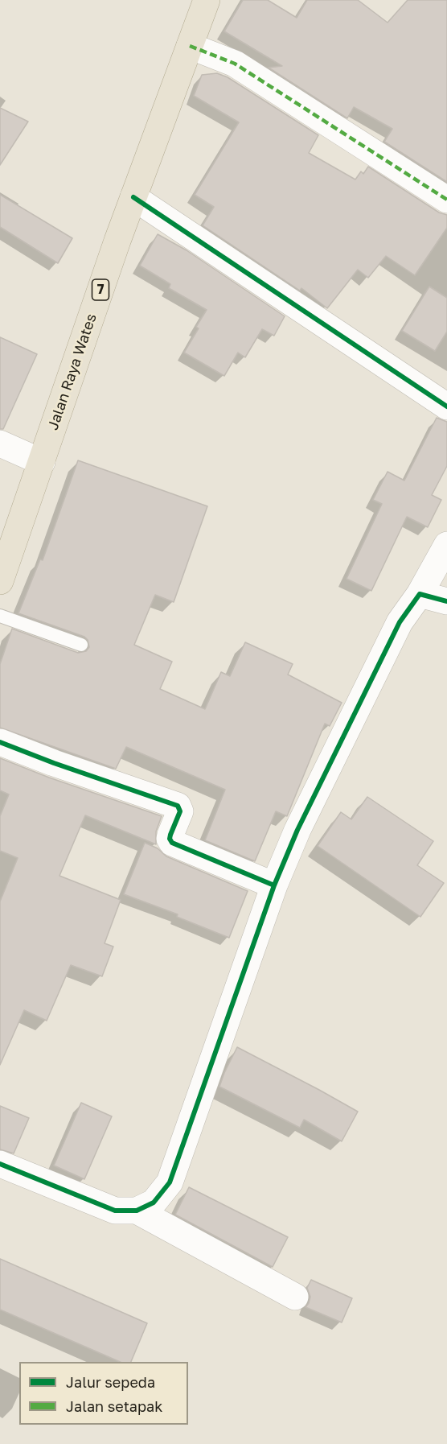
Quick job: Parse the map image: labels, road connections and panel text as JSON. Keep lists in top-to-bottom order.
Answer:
{
  "streets": {
    "highway": ["7", "Jalan Raya Wates"]
  },
  "legend": ["Jalur sepeda", "Jalan setapak"]
}
